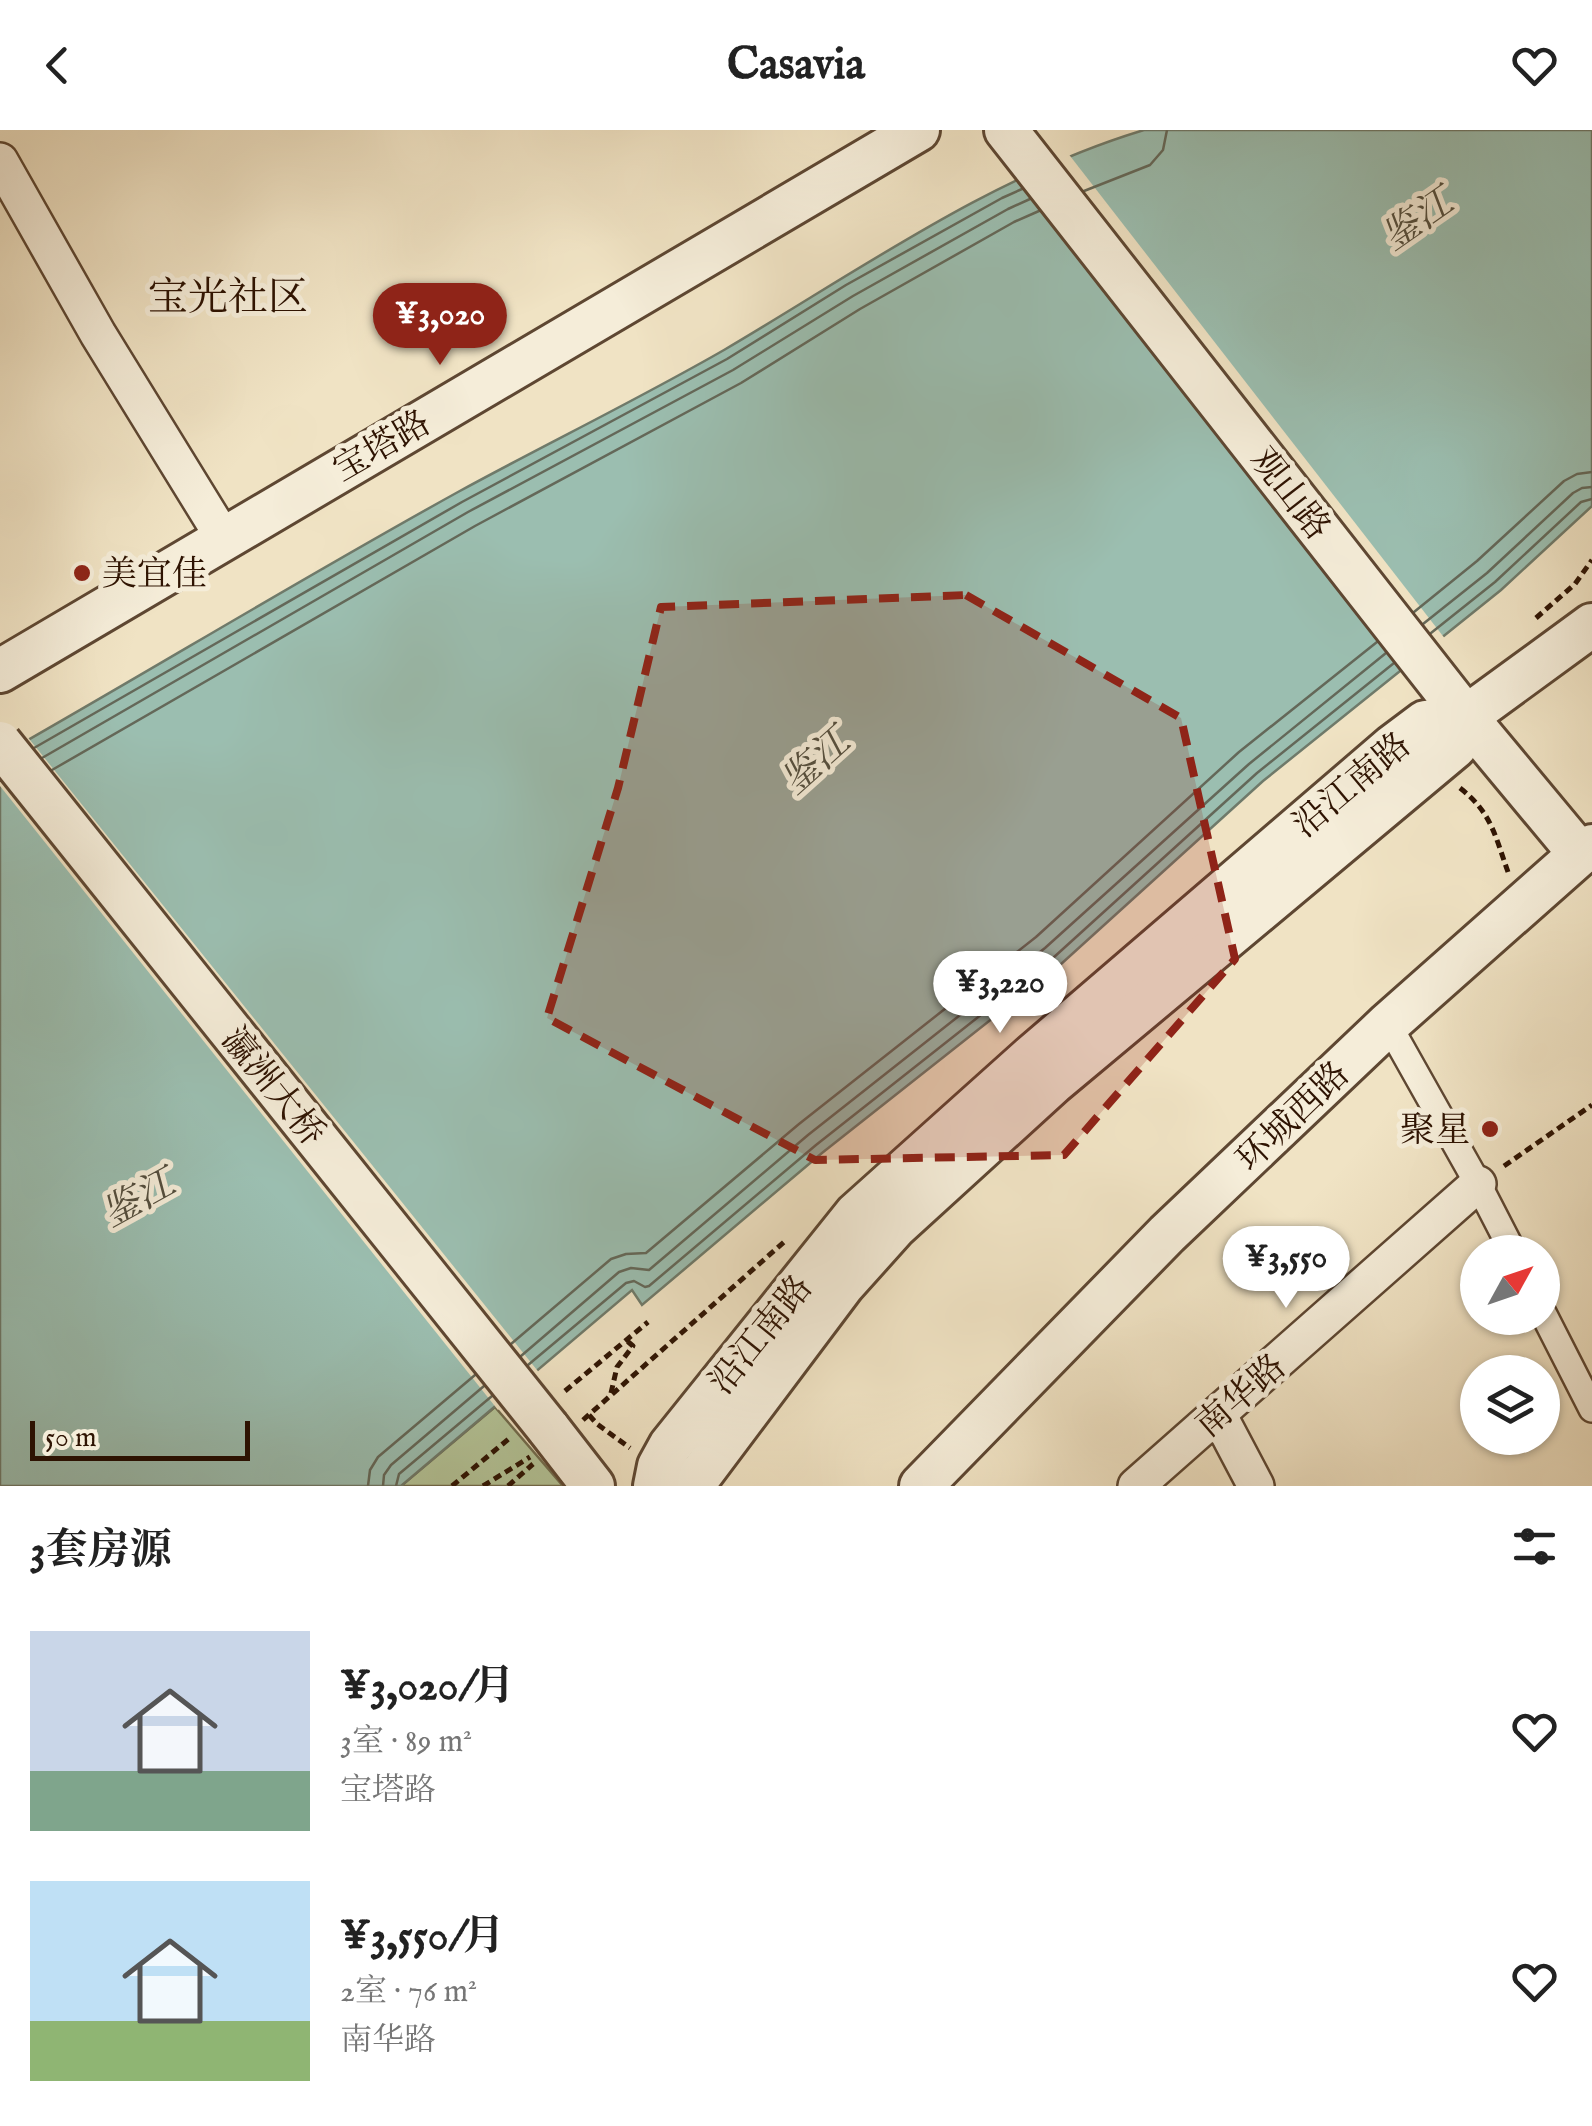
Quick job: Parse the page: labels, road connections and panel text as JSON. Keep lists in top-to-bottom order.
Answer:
{
  "streets": {
    "street": [
      "宝塔路",
      "观山路",
      "沿江南路",
      "瀛洲大桥",
      "环城西路",
      "南华路"
    ]
  },
  "crossings": [
    ["观山路", "沿江南路"],
    ["观山路", "环城西路"]
  ],
  "districts": ["宝光社区"],
  "water": ["鉴江"],
  "places": ["美宜佳", "聚星"],
  "scale_bar": "50 m",
  "north": "top right",
  "page": {
    "header": "Casavia",
    "price": ["¥3,020", "¥3,220", "¥3,550"],
    "scale": "50 m",
    "heading": "3套房源",
    "list": [
      {
        "name": "¥3,020/月",
        "note": "3室 · 89 m² · 宝塔路"
      },
      {
        "name": "¥3,550/月",
        "note": "2室 · 76 m² · 南华路"
      }
    ]
  }
}
